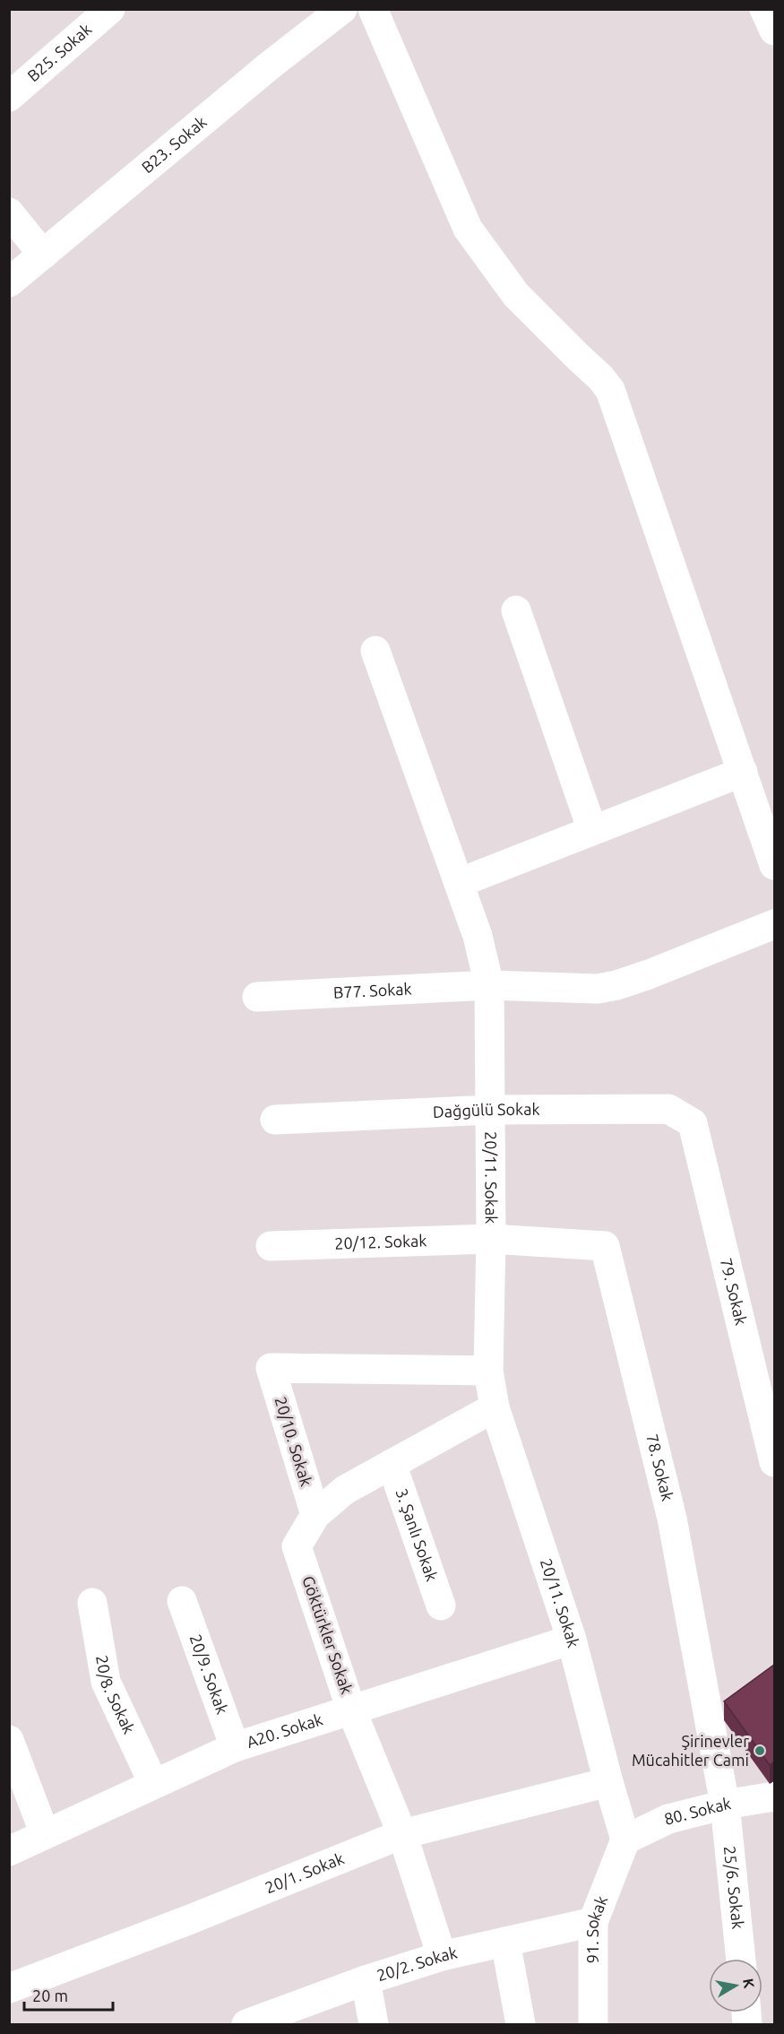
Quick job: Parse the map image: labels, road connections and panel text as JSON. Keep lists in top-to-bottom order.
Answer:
{
  "streets": {
    "street": [
      "B25. Sokak",
      "B23. Sokak",
      "B77. Sokak",
      "Dağgülü Sokak",
      "20/11. Sokak",
      "20/12. Sokak",
      "79. Sokak",
      "20/10. Sokak",
      "78. Sokak",
      "3. Şanlı Sokak",
      "Göktürkler Sokak",
      "20/9. Sokak",
      "20/8. Sokak",
      "A20. Sokak",
      "80. Sokak",
      "20/1. Sokak",
      "25/6. Sokak",
      "91. Sokak",
      "20/2. Sokak"
    ]
  },
  "crossings": [
    ["B77. Sokak", "20/11. Sokak"],
    ["Dağgülü Sokak", "20/11. Sokak"],
    ["Dağgülü Sokak", "79. Sokak"],
    ["20/11. Sokak", "20/12. Sokak"],
    ["20/11. Sokak", "20/10. Sokak"],
    ["20/11. Sokak", "78. Sokak"],
    ["20/11. Sokak", "Göktürkler Sokak"],
    ["20/11. Sokak", "A20. Sokak"],
    ["20/11. Sokak", "80. Sokak"],
    ["20/11. Sokak", "20/1. Sokak"],
    ["20/11. Sokak", "91. Sokak"],
    ["20/12. Sokak", "78. Sokak"],
    ["20/10. Sokak", "Göktürkler Sokak"],
    ["78. Sokak", "80. Sokak"],
    ["78. Sokak", "25/6. Sokak"],
    ["3. Şanlı Sokak", "Göktürkler Sokak"],
    ["Göktürkler Sokak", "A20. Sokak"],
    ["Göktürkler Sokak", "20/1. Sokak"],
    ["Göktürkler Sokak", "20/2. Sokak"],
    ["20/9. Sokak", "A20. Sokak"],
    ["20/8. Sokak", "A20. Sokak"],
    ["80. Sokak", "25/6. Sokak"],
    ["80. Sokak", "91. Sokak"],
    ["91. Sokak", "20/2. Sokak"]
  ],
  "places": ["Şirinevler Mücahitler Cami"],
  "scale_bar": "20 m",
  "north": "right"
}
